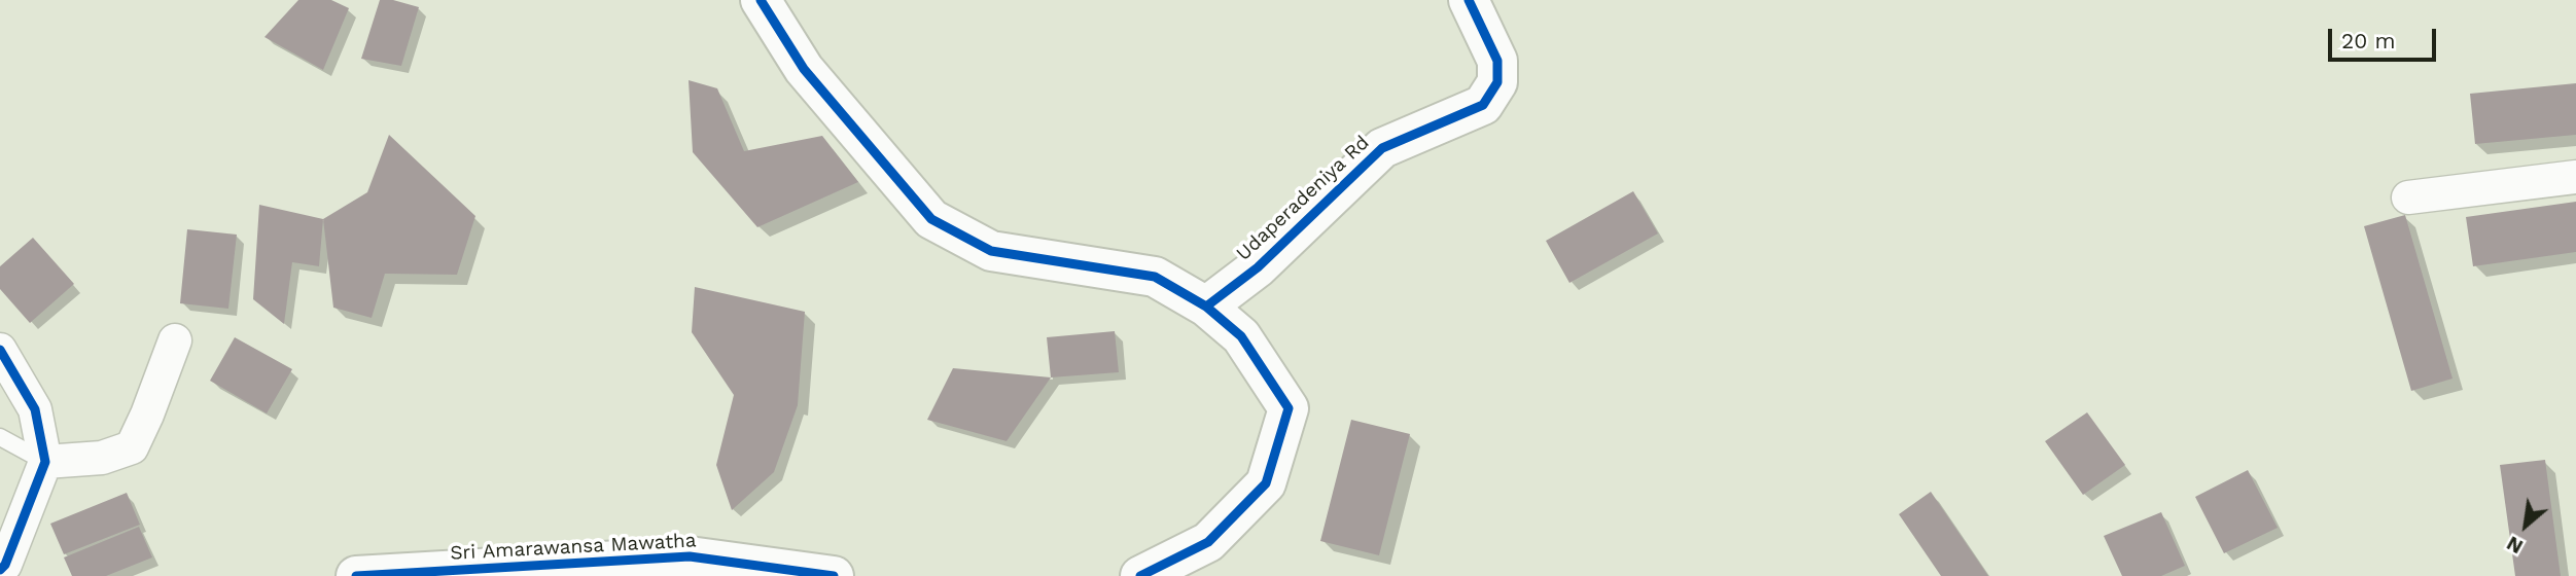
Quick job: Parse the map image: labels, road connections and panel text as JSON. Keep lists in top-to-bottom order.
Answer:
{
  "streets": {
    "street": ["Udaperadeniya Rd", "Sri Amarawansa Mawatha"]
  },
  "scale_bar": "20 m",
  "north": "bottom left"
}
